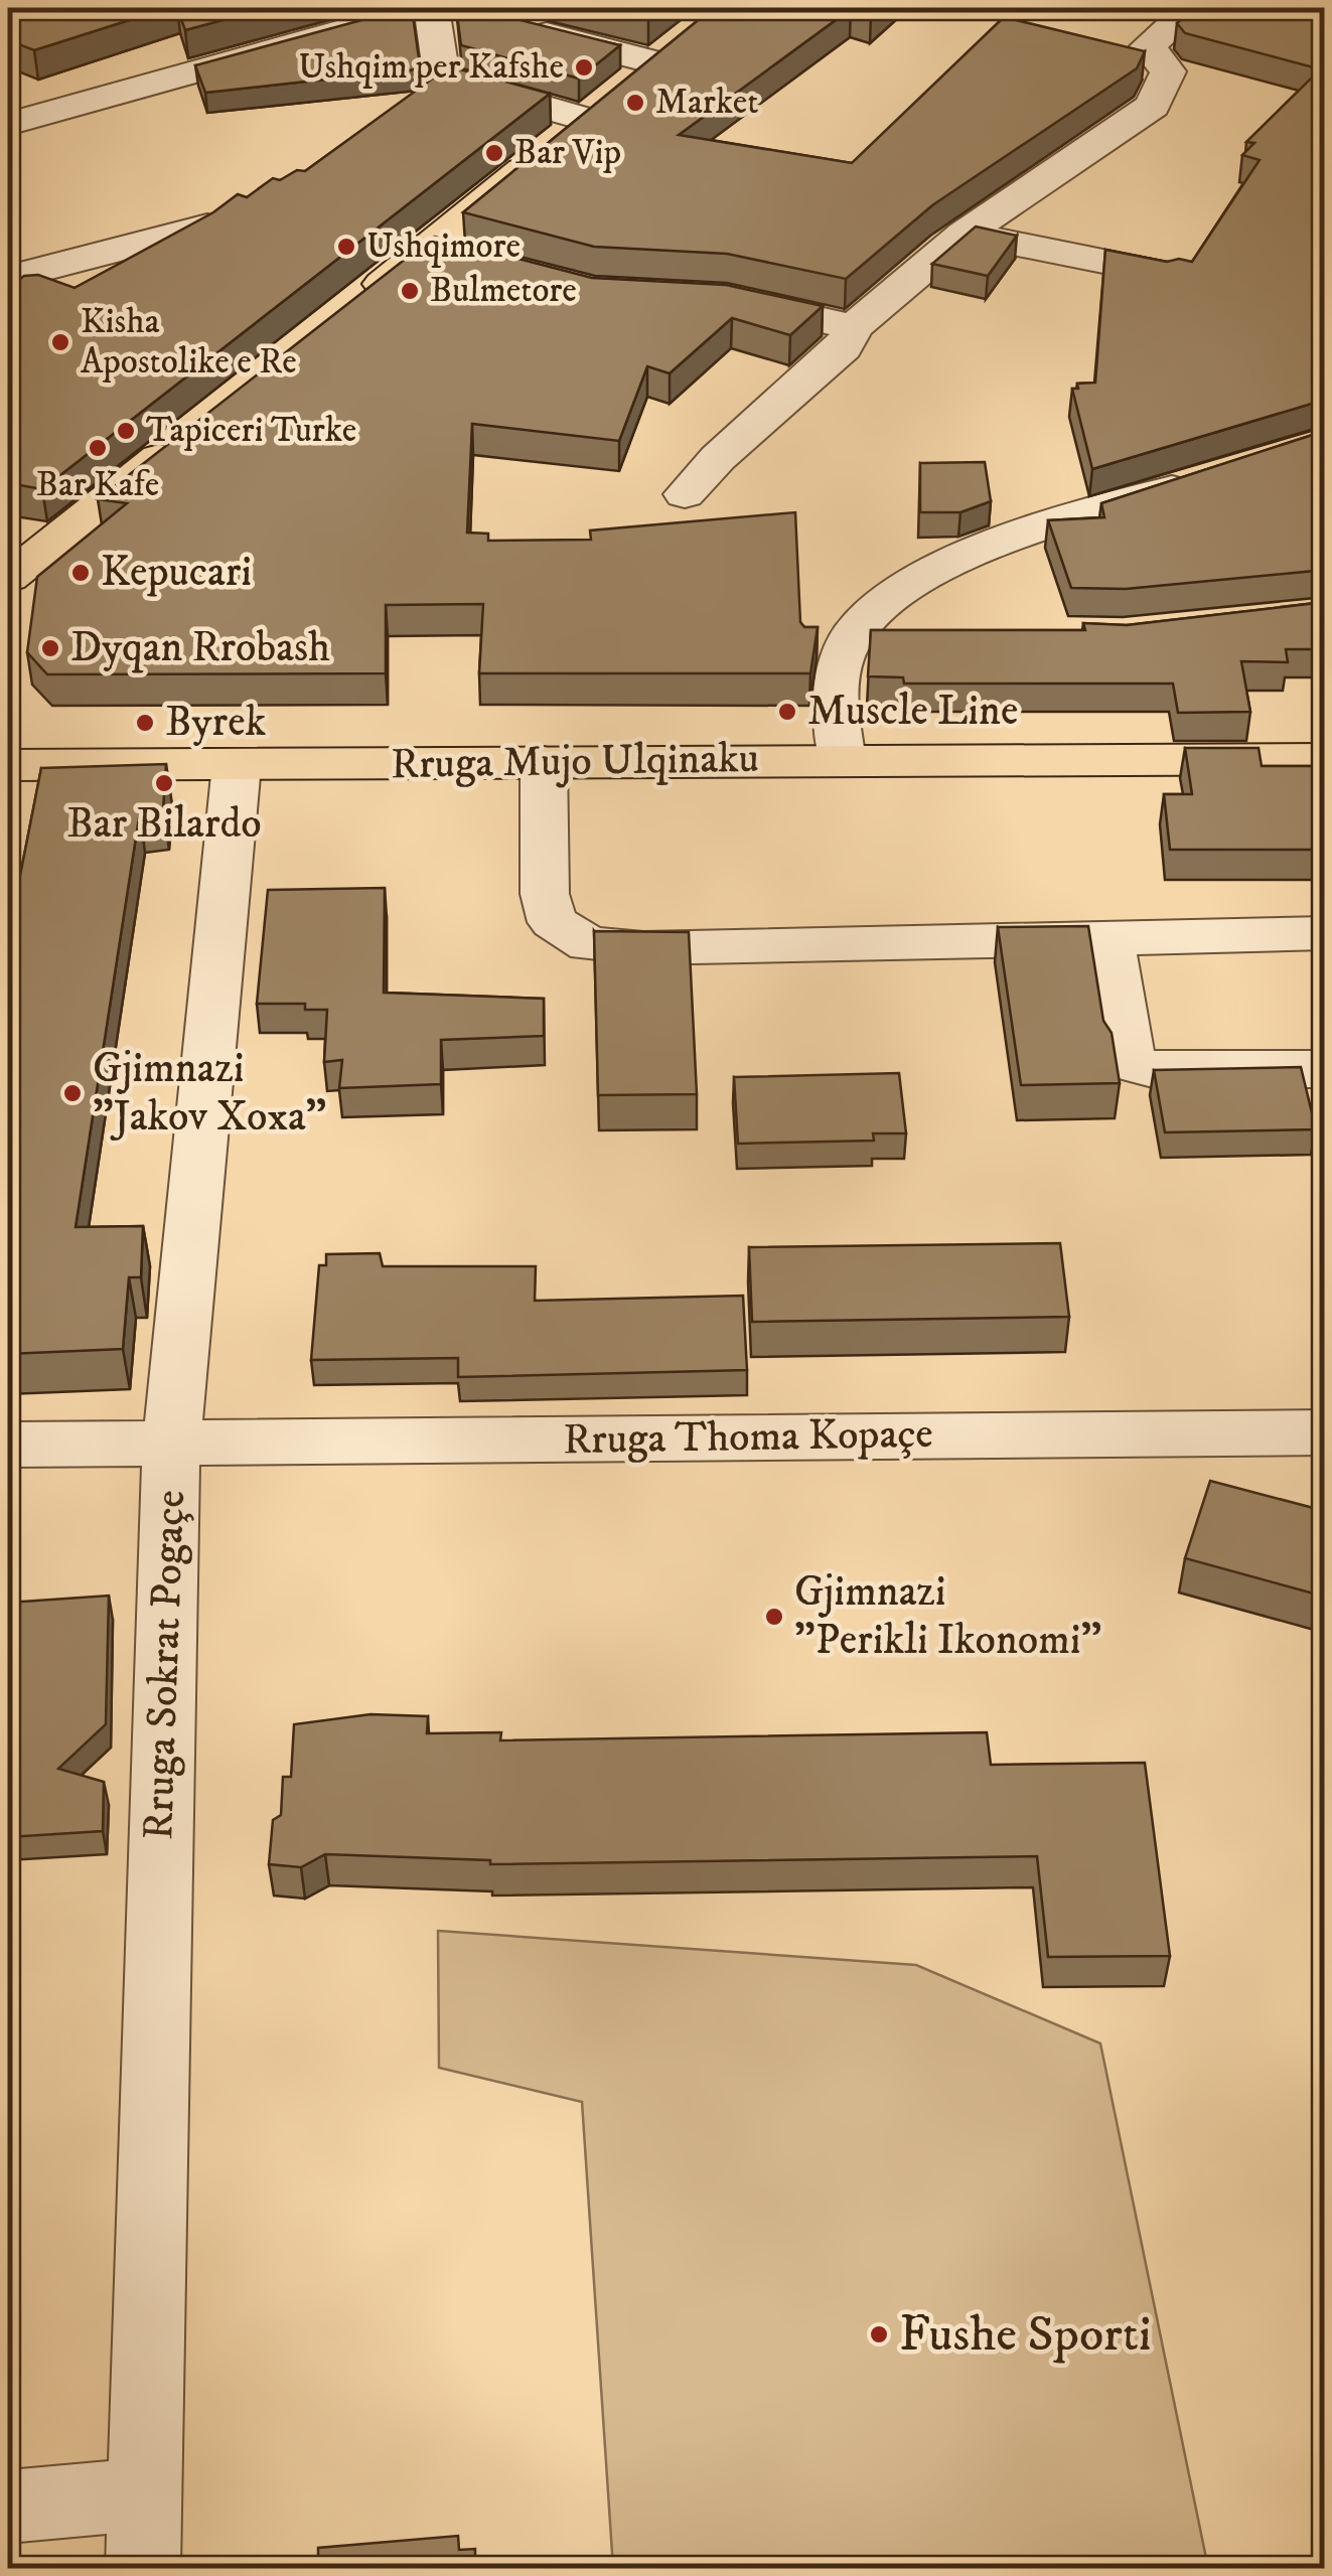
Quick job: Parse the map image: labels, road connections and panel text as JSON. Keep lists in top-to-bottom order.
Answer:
{
  "streets": {
    "main road": ["Rruga Mujo Ulqinaku"],
    "street": ["Rruga Thoma Kopaçe", "Rruga Sokrat Pogaçe"]
  },
  "crossings": [
    ["Rruga Mujo Ulqinaku", "Rruga Sokrat Pogaçe"],
    ["Rruga Thoma Kopaçe", "Rruga Sokrat Pogaçe"]
  ],
  "places": [
    "Ushqim per Kafshe",
    "Market",
    "Bar Vip",
    "Ushqimore",
    "Bulmetore",
    "Kisha Apostolike e Re",
    "Tapiceri Turke",
    "Bar Kafe",
    "Kepucari",
    "Dyqan Rrobash",
    "Muscle Line",
    "Byrek",
    "Bar Bilardo",
    "Gjimnazi \"Jakov Xoxa\"",
    "Gjimnazi \"Perikli Ikonomi\"",
    "Fushe Sporti"
  ]
}
